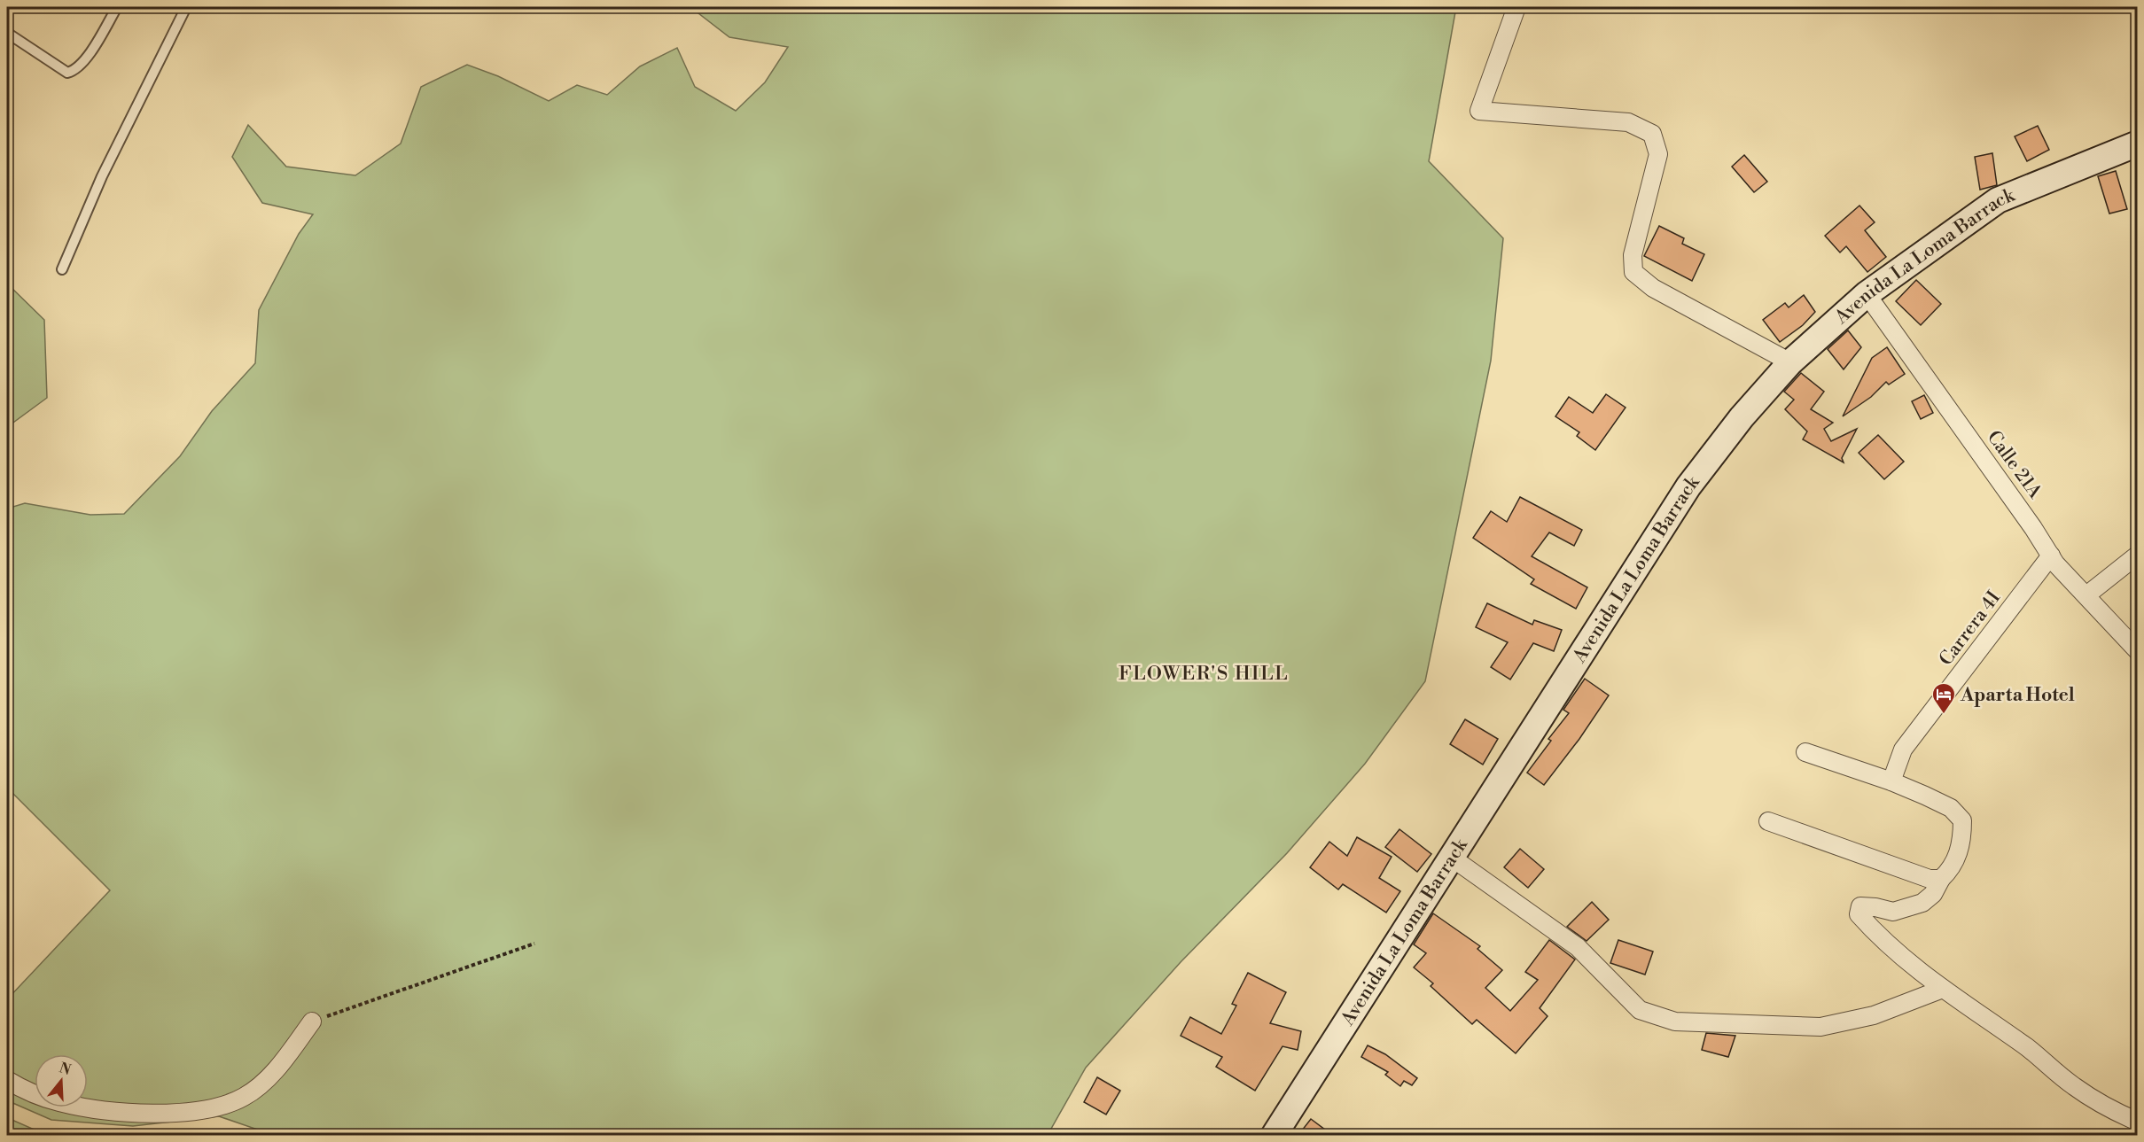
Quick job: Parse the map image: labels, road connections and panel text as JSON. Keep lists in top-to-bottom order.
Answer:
{
  "streets": {
    "main road": ["Avenida La Loma Barrack"],
    "street": ["Calle 21A", "Carrera 4I"]
  },
  "crossings": [
    ["Avenida La Loma Barrack", "Calle 21A"],
    ["Calle 21A", "Carrera 4I"]
  ],
  "districts": ["FLOWER'S HILL"],
  "places": {
    "hotel": ["Aparta Hotel"]
  },
  "north": "top"
}
